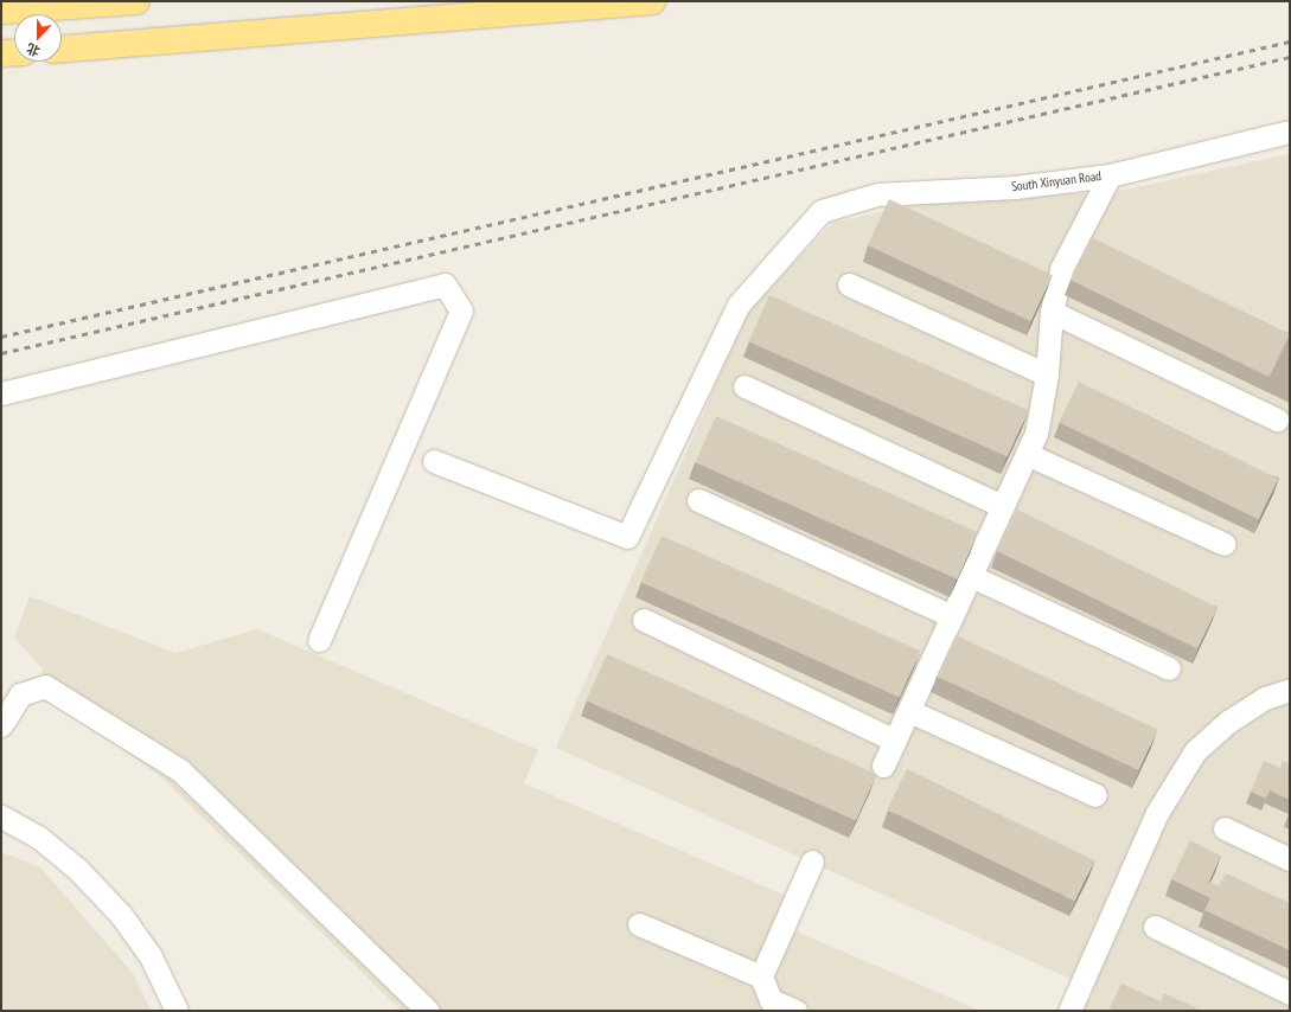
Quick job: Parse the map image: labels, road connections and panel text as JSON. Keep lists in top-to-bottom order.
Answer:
{
  "streets": {
    "street": ["South Xinyuan Road"]
  },
  "north": "bottom"
}
